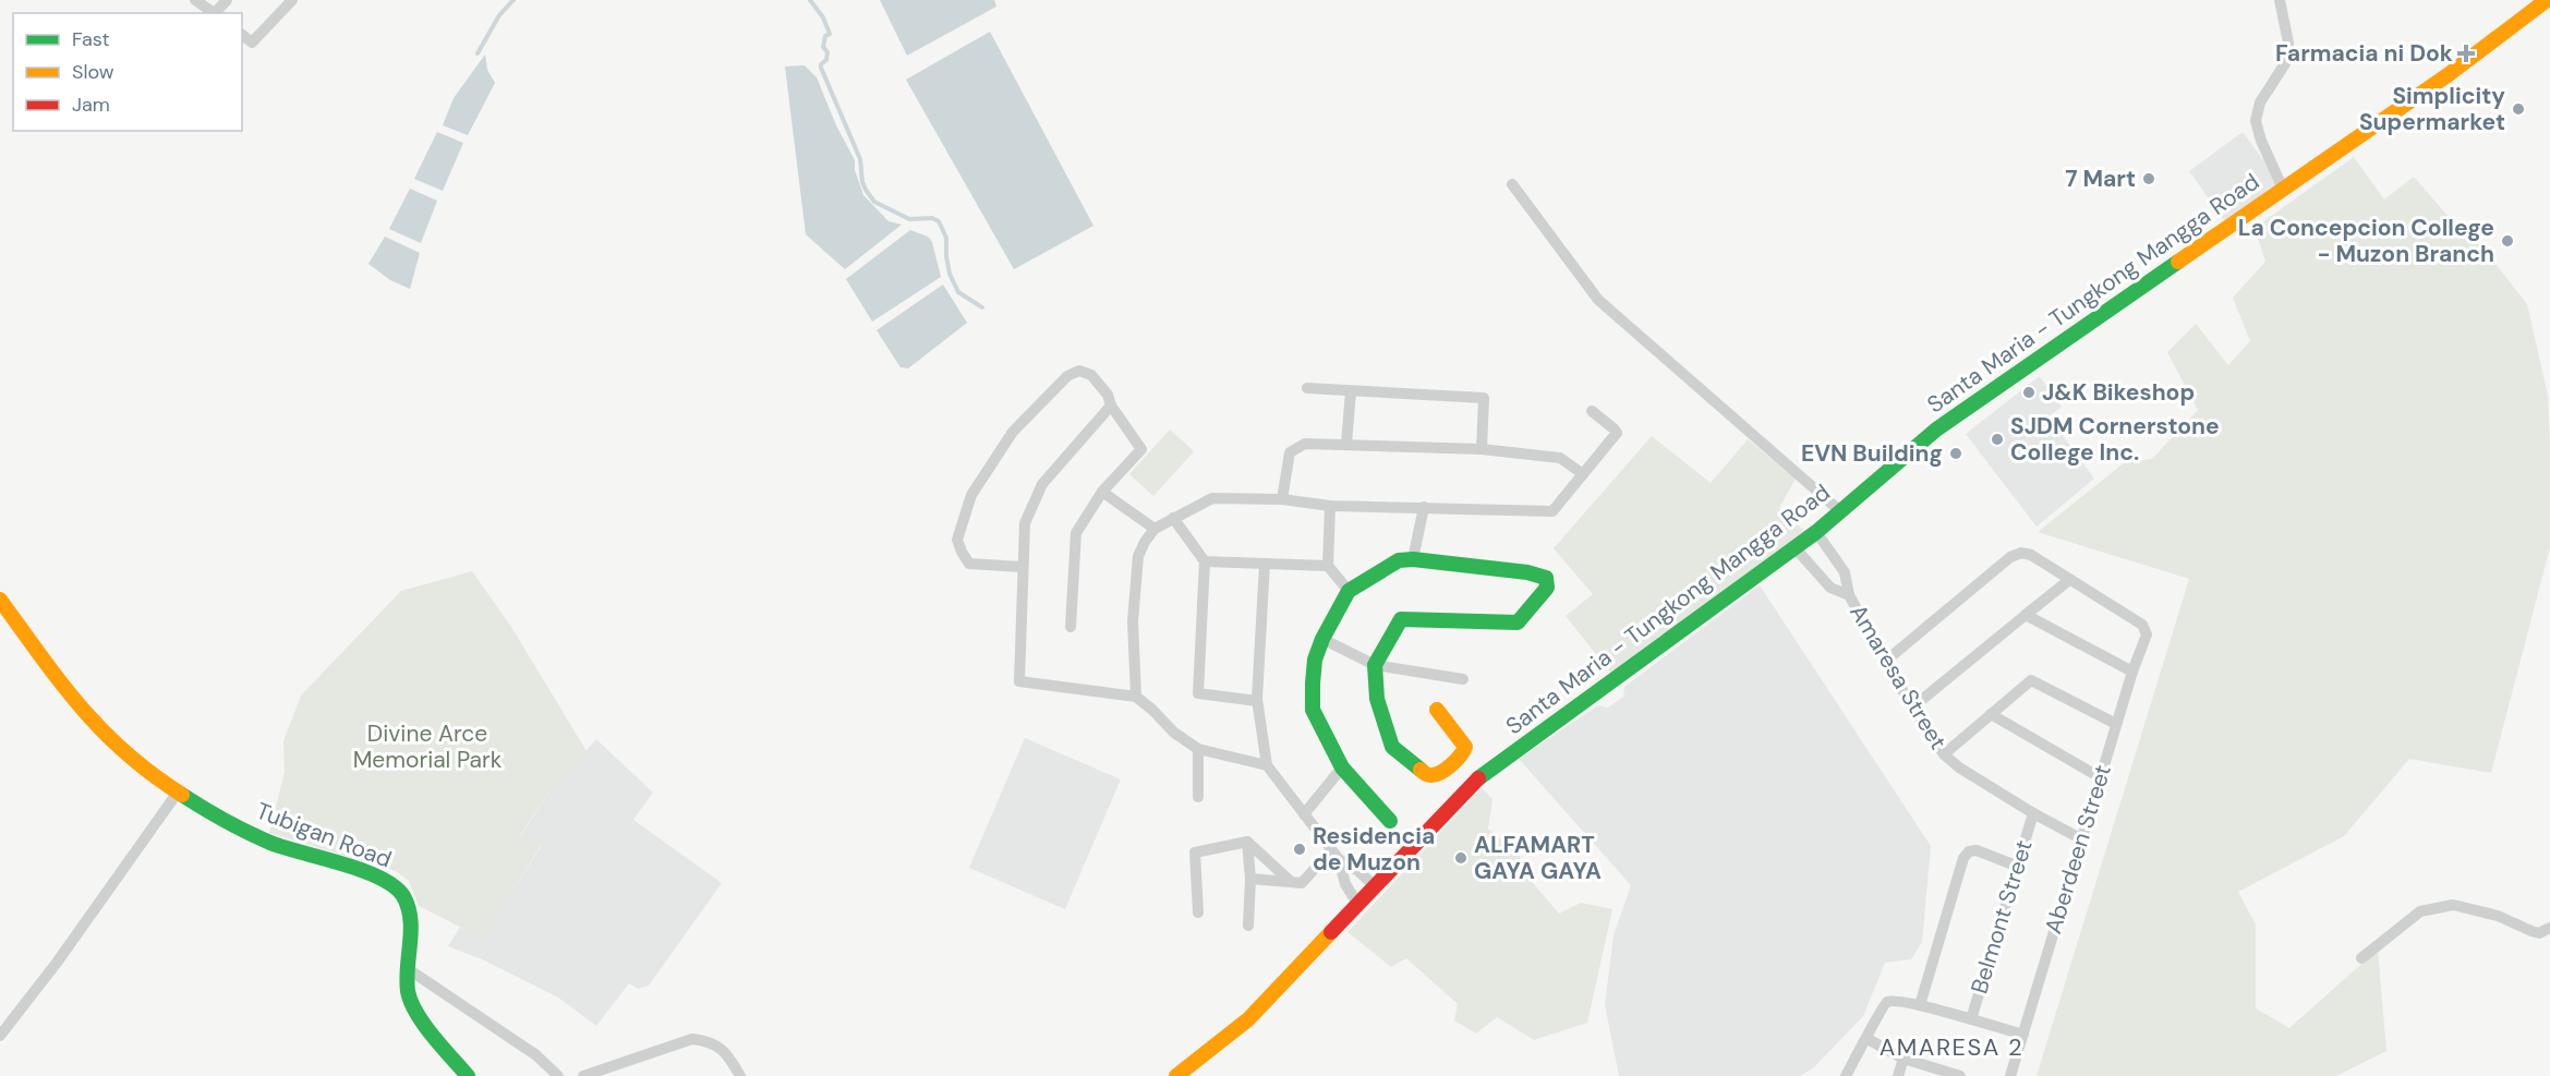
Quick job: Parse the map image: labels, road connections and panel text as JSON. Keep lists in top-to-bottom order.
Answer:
{
  "streets": {
    "main road": ["Santa Maria - Tungkong Mangga Road", "Tubigan Road"],
    "street": ["Amaresa Street", "Aberdeen Street", "Belmont Street"]
  },
  "crossings": [
    ["Santa Maria - Tungkong Mangga Road", "Amaresa Street"],
    ["Amaresa Street", "Aberdeen Street"],
    ["Amaresa Street", "Belmont Street"]
  ],
  "districts": ["AMARESA 2"],
  "parks": ["Divine Arce Memorial Park"],
  "places": {
    "health": ["Farmacia ni Dok"],
    "other": [
      "Simplicity Supermarket",
      "7 Mart",
      "La Concepcion College - Muzon Branch",
      "J&K Bikeshop",
      "SJDM Cornerstone College Inc.",
      "EVN Building",
      "Residencia de Muzon",
      "ALFAMART GAYA GAYA"
    ]
  },
  "legend": ["Fast", "Slow", "Jam"]
}
